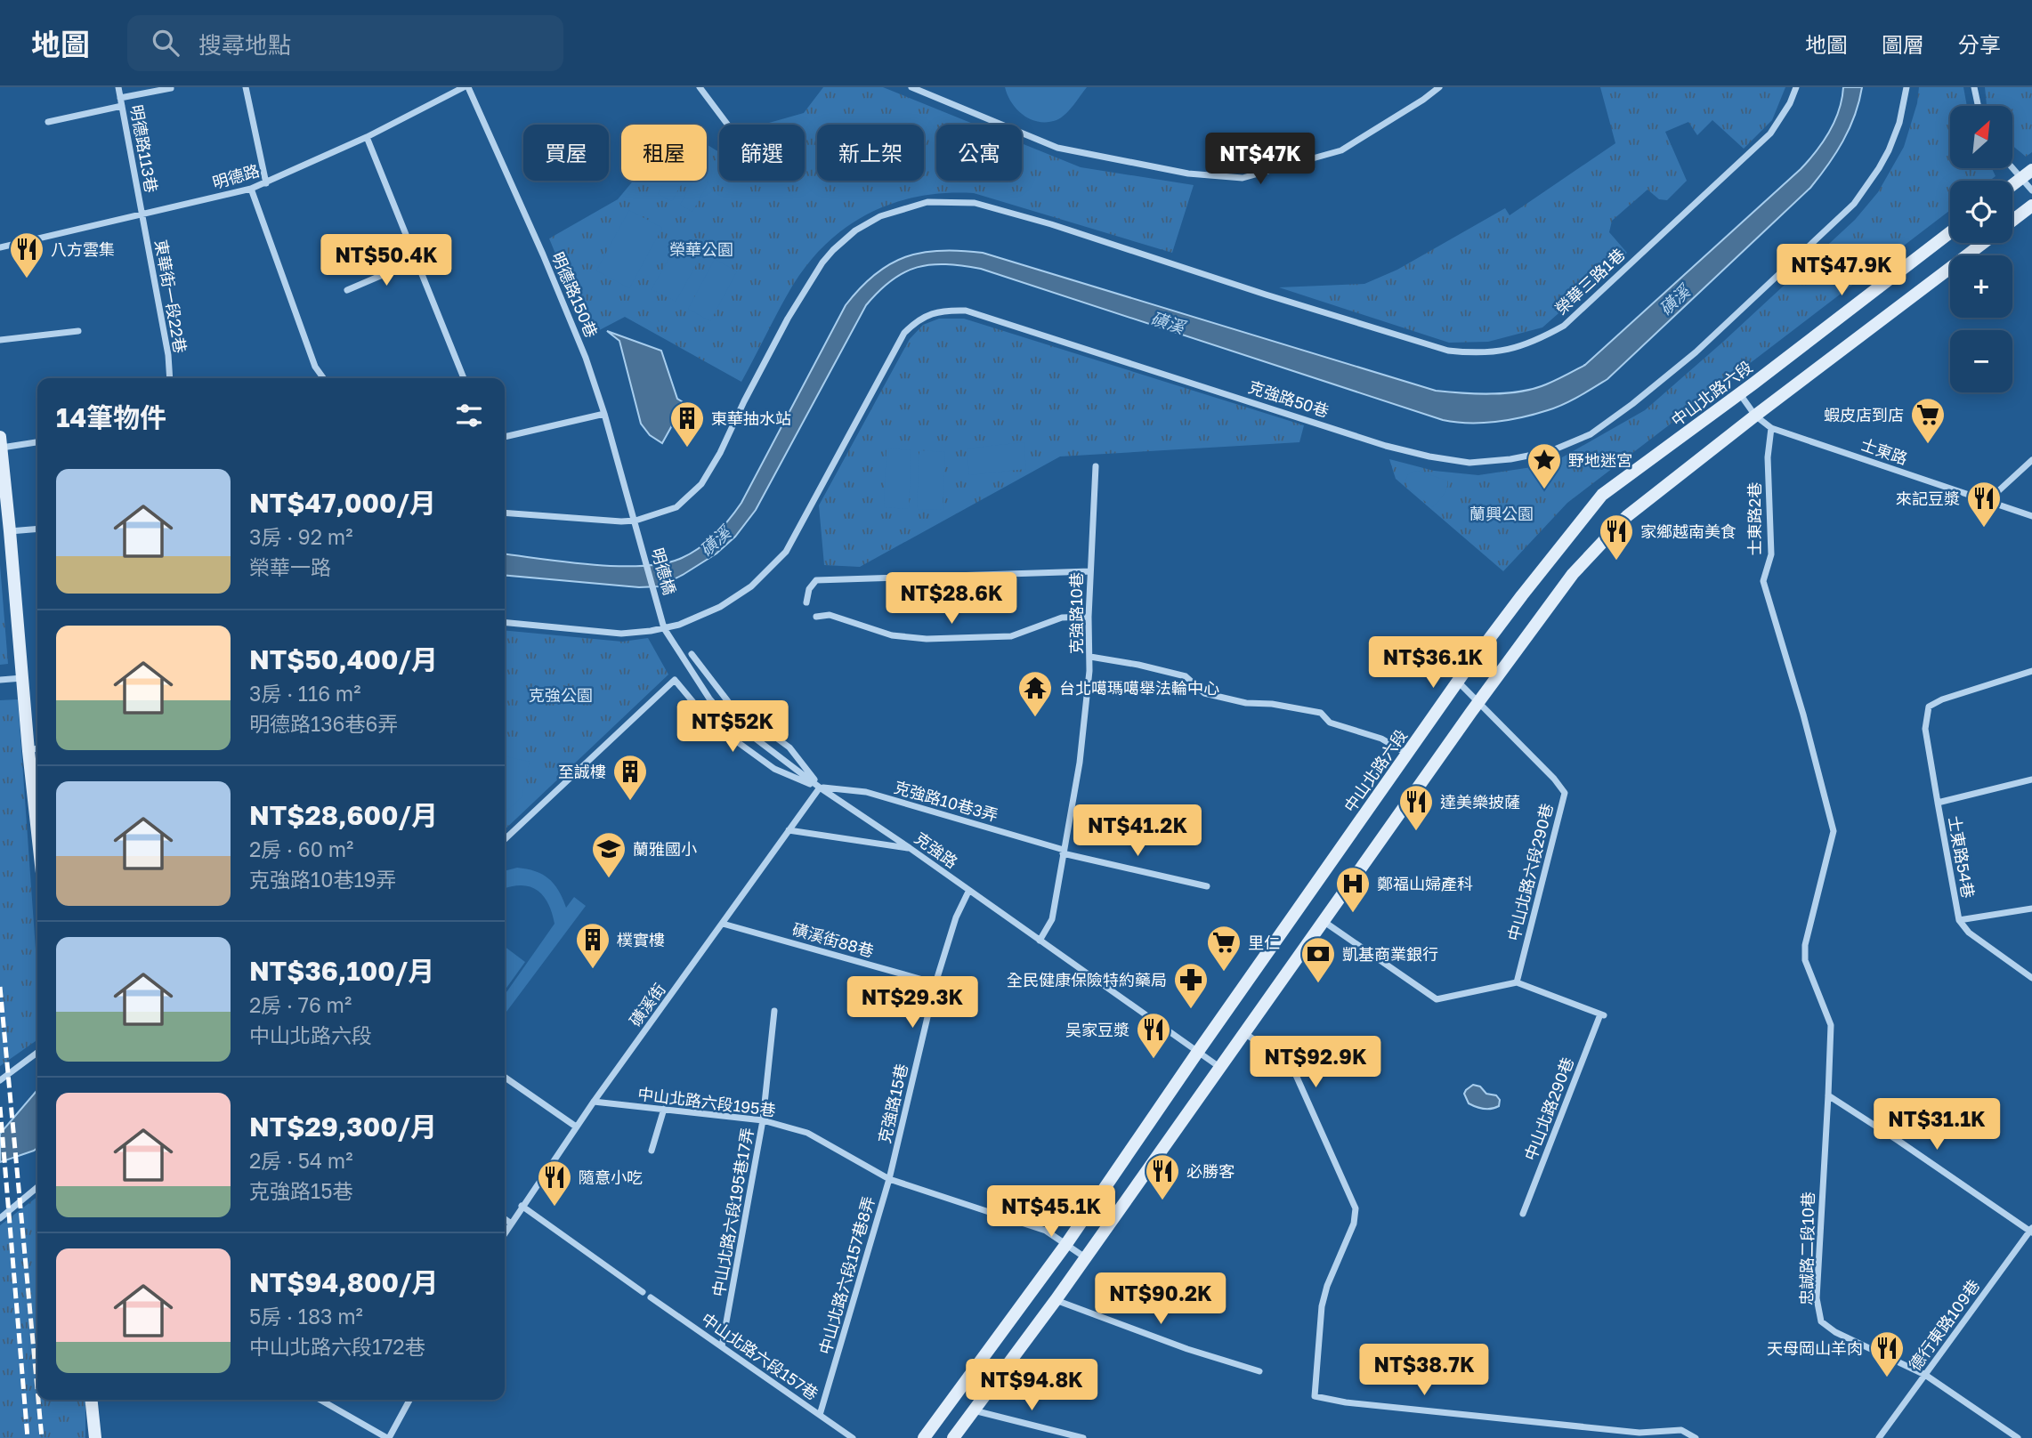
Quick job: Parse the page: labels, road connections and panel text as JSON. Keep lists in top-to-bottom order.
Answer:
{
  "streets": {
    "main road": ["中山北路六段"],
    "street": [
      "明德路113巷",
      "明德路",
      "榮華三路1巷",
      "明德路150巷",
      "東華街一段22巷",
      "克強路50巷",
      "士東路",
      "士東路2巷",
      "明德橋",
      "克強路10巷",
      "克強路10巷3弄",
      "克強路",
      "士東路54巷",
      "中山北路六段290巷",
      "磺溪街88巷",
      "磺溪街",
      "中山北路六段195巷",
      "克強路15巷",
      "中山北路290巷",
      "中山北路六段195巷17弄",
      "忠誠路二段10巷",
      "中山北路六段157巷8弄",
      "德行東路109巷",
      "中山北路六段157巷"
    ]
  },
  "crossings": [
    ["明德路113巷", "明德路"],
    ["明德路113巷", "東華街一段22巷"],
    ["明德路", "明德路150巷"],
    ["明德路", "東華街一段22巷"],
    ["榮華三路1巷", "明德路150巷"],
    ["榮華三路1巷", "明德橋"],
    ["明德路150巷", "明德橋"],
    ["中山北路六段", "士東路"],
    ["中山北路六段", "克強路"],
    ["中山北路六段", "中山北路六段290巷"],
    ["中山北路六段", "中山北路六段195巷"],
    ["克強路50巷", "明德橋"],
    ["克強路50巷", "克強路"],
    ["士東路", "士東路2巷"],
    ["士東路2巷", "忠誠路二段10巷"],
    ["明德橋", "克強路"],
    ["克強路10巷", "克強路10巷3弄"],
    ["克強路10巷", "克強路"],
    ["克強路10巷3弄", "克強路"],
    ["克強路10巷3弄", "磺溪街"],
    ["克強路", "磺溪街"],
    ["克強路", "克強路15巷"],
    ["中山北路六段290巷", "中山北路290巷"],
    ["磺溪街88巷", "磺溪街"],
    ["磺溪街88巷", "克強路15巷"],
    ["磺溪街", "中山北路六段195巷"],
    ["中山北路六段195巷", "克強路15巷"],
    ["中山北路六段195巷", "中山北路六段195巷17弄"],
    ["中山北路六段195巷", "中山北路六段157巷8弄"],
    ["克強路15巷", "中山北路六段157巷8弄"],
    ["中山北路六段195巷17弄", "中山北路六段157巷"],
    ["忠誠路二段10巷", "德行東路109巷"],
    ["中山北路六段157巷8弄", "中山北路六段157巷"]
  ],
  "water": ["磺溪"],
  "parks": ["榮華公園", "蘭興公園", "克強公園"],
  "places": {
    "restaurant": [
      "八方雲集",
      "來記豆漿",
      "家鄉越南美食",
      "達美樂披薩",
      "吴家豆漿",
      "必勝客",
      "隨意小吃",
      "天母岡山羊肉"
    ],
    "supermarket": ["蝦皮店到店", "里仁"],
    "building": ["東華抽水站", "至誠樓", "樸實樓"],
    "place": ["野地迷宮"],
    "temple": ["台北噶瑪噶舉法輪中心"],
    "school or university": ["蘭雅國小"],
    "hospital": ["鄭福山婦產科"],
    "bank": ["凱基商業銀行"],
    "pharmacy": ["全民健康保險特約藥局"]
  },
  "north": "top right",
  "page": {
    "header": "地圖",
    "search": "搜尋地點",
    "nav": ["地圖", "圖層", "分享"],
    "map_buttons": ["+", "−"],
    "chip": [
      "買屋",
      "租屋",
      "篩選",
      "新上架",
      "公寓"
    ],
    "price": [
      "NT$47K",
      "NT$50.4K",
      "NT$47.9K",
      "NT$28.6K",
      "NT$36.1K",
      "NT$52K",
      "NT$41.2K",
      "NT$29.3K",
      "NT$92.9K",
      "NT$31.1K",
      "NT$45.1K",
      "NT$90.2K",
      "NT$38.7K",
      "NT$94.8K"
    ],
    "heading": "14筆物件",
    "list": [
      {
        "name": "NT$47,000/月",
        "note": "3房 · 92 m² · 榮華一路"
      },
      {
        "name": "NT$50,400/月",
        "note": "3房 · 116 m² · 明德路136巷6弄"
      },
      {
        "name": "NT$28,600/月",
        "note": "2房 · 60 m² · 克強路10巷19弄"
      },
      {
        "name": "NT$36,100/月",
        "note": "2房 · 76 m² · 中山北路六段"
      },
      {
        "name": "NT$29,300/月",
        "note": "2房 · 54 m² · 克強路15巷"
      },
      {
        "name": "NT$94,800/月",
        "note": "5房 · 183 m² · 中山北路六段172巷"
      }
    ]
  }
}
